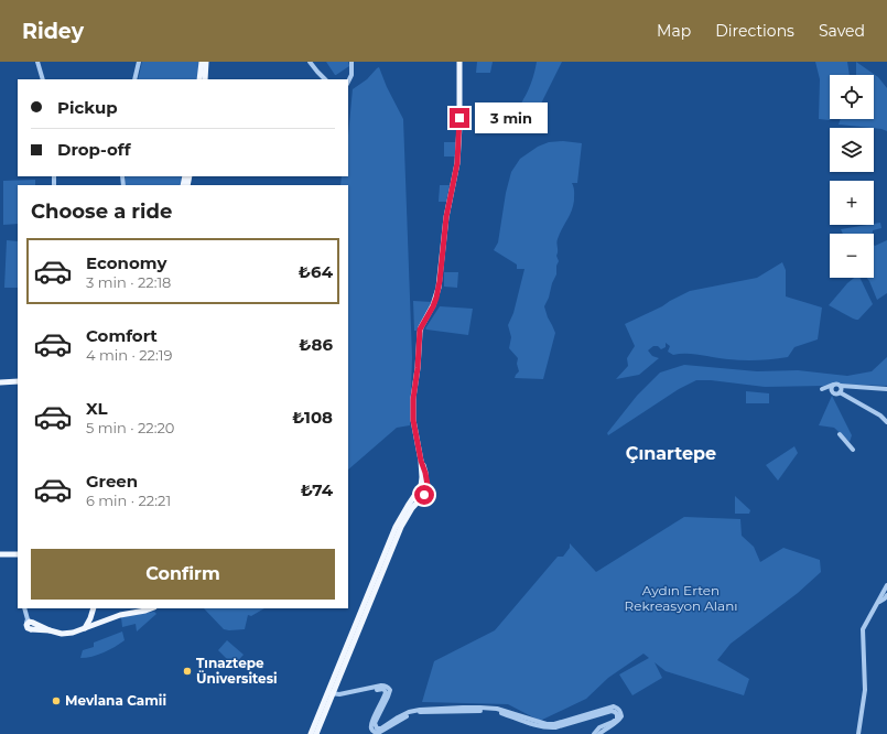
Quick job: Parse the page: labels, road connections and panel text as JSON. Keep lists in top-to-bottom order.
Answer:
{
  "districts": ["Çınartepe"],
  "parks": ["Aydın Erten Rekreasyon Alanı"],
  "places": ["Tınaztepe Üniversitesi", "Mevlana Camii"],
  "page": {
    "header": "Ridey",
    "nav": ["Map", "Directions", "Saved"],
    "map_buttons": ["+", "−"],
    "banner": ["Pickup", "Drop-off"],
    "bubble": "3 min",
    "heading": "Choose a ride",
    "list": [
      {
        "name": "Economy",
        "note": "3 min · 22:18",
        "value": "₺64"
      },
      {
        "name": "Comfort",
        "note": "4 min · 22:19",
        "value": "₺86"
      },
      {
        "name": "XL",
        "note": "5 min · 22:20",
        "value": "₺108"
      },
      {
        "name": "Green",
        "note": "6 min · 22:21",
        "value": "₺74"
      }
    ],
    "buttons": "Confirm"
  }
}
